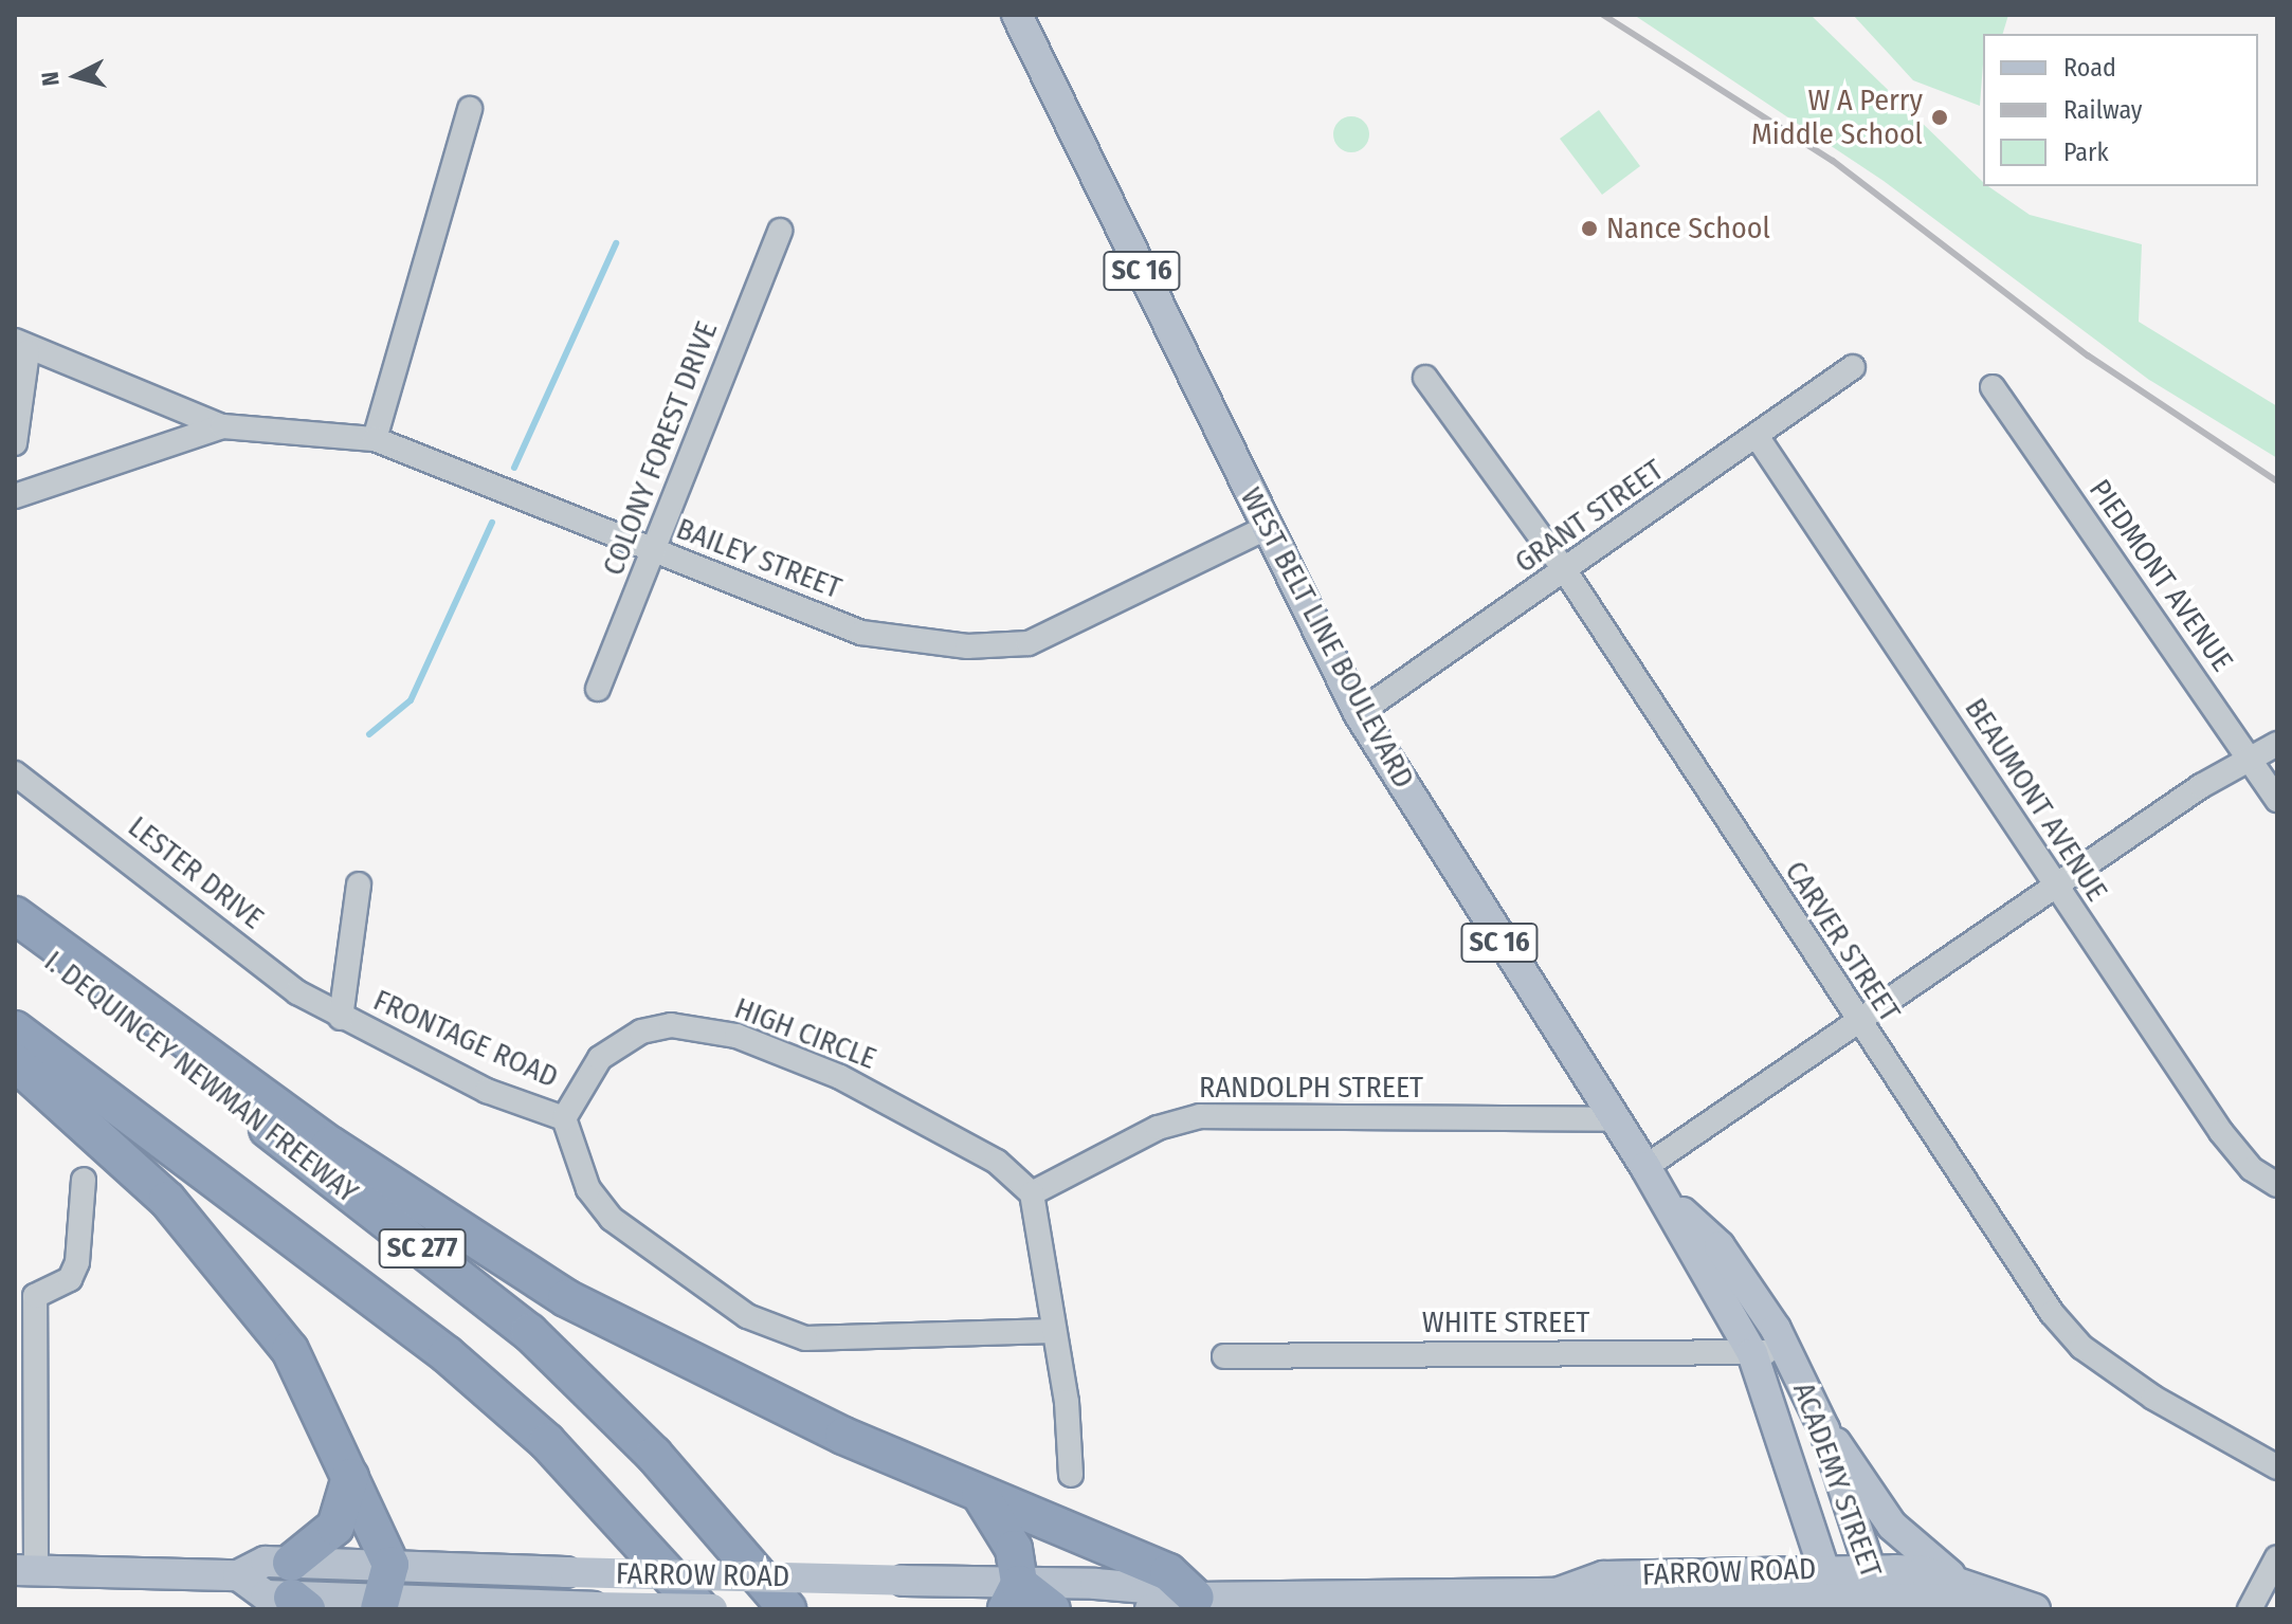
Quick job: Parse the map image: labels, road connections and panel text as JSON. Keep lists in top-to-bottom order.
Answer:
{
  "streets": {
    "highway": ["I. DEQUINCEY NEWMAN FREEWAY", "SC 277"],
    "main road": [
      "SC 16",
      "WEST BELT LINE BOULEVARD",
      "ACADEMY STREET",
      "FARROW ROAD"
    ],
    "street": [
      "COLONY FOREST DRIVE",
      "GRANT STREET",
      "BAILEY STREET",
      "PIEDMONT AVENUE",
      "BEAUMONT AVENUE",
      "LESTER DRIVE",
      "CARVER STREET",
      "HIGH CIRCLE",
      "FRONTAGE ROAD",
      "RANDOLPH STREET",
      "WHITE STREET"
    ]
  },
  "crossings": [
    ["COLONY FOREST DRIVE", "BAILEY STREET"],
    ["GRANT STREET", "WEST BELT LINE BOULEVARD"],
    ["GRANT STREET", "BEAUMONT AVENUE"],
    ["GRANT STREET", "CARVER STREET"],
    ["BAILEY STREET", "WEST BELT LINE BOULEVARD"],
    ["WEST BELT LINE BOULEVARD", "RANDOLPH STREET"],
    ["WEST BELT LINE BOULEVARD", "WHITE STREET"],
    ["WEST BELT LINE BOULEVARD", "ACADEMY STREET"],
    ["WEST BELT LINE BOULEVARD", "FARROW ROAD"],
    ["LESTER DRIVE", "FRONTAGE ROAD"],
    ["HIGH CIRCLE", "FRONTAGE ROAD"],
    ["HIGH CIRCLE", "RANDOLPH STREET"],
    ["WHITE STREET", "ACADEMY STREET"],
    ["ACADEMY STREET", "FARROW ROAD"]
  ],
  "places": ["W A Perry Middle School", "Nance School"],
  "legend": ["Road", "Railway", "Park"],
  "north": "left"
}
